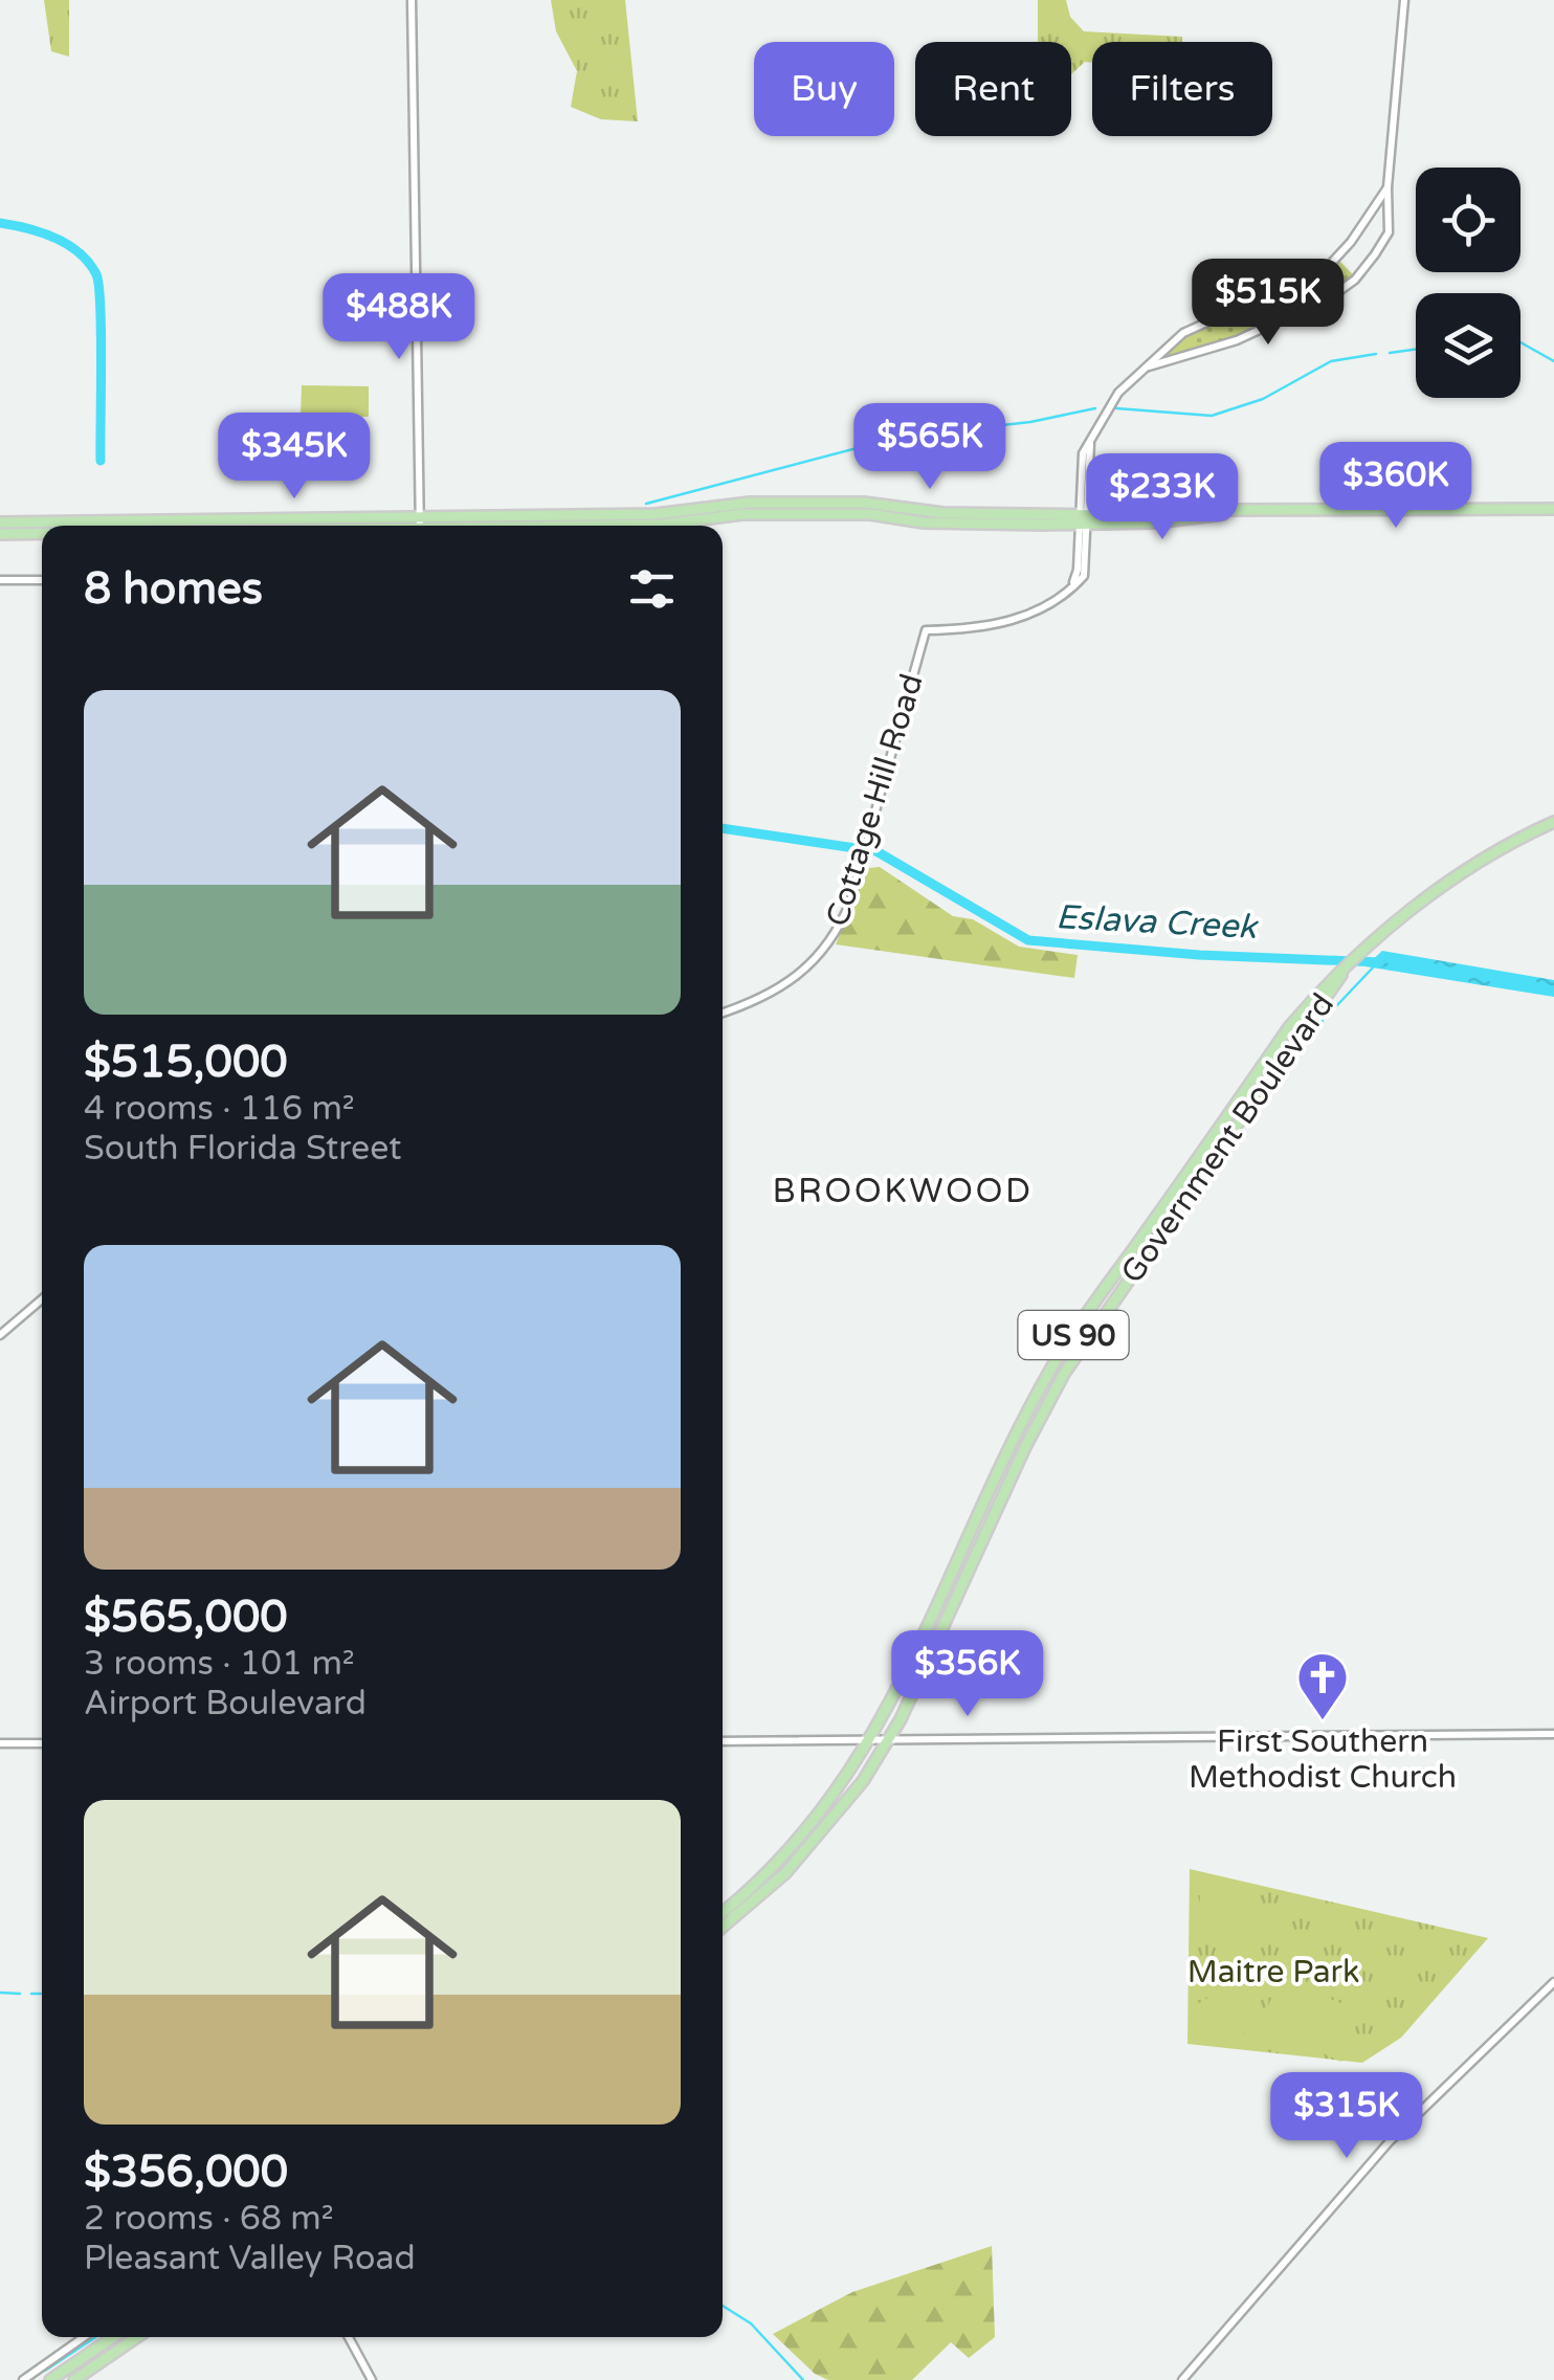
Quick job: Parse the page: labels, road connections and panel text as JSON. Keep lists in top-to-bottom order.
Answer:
{
  "streets": {
    "main road": ["Government Boulevard", "US 90"],
    "street": ["Cottage Hill Road"]
  },
  "districts": ["BROOKWOOD"],
  "water": ["Eslava Creek"],
  "parks": ["Maitre Park"],
  "places": {
    "church": ["First Southern Methodist Church"]
  },
  "page": {
    "chip": ["Buy", "Rent", "Filters"],
    "price": [
      "$515K",
      "$488K",
      "$565K",
      "$345K",
      "$360K",
      "$233K",
      "$356K",
      "$315K"
    ],
    "heading": "8 homes",
    "list": [
      {
        "name": "$515,000",
        "note": "4 rooms · 116 m² · South Florida Street"
      },
      {
        "name": "$565,000",
        "note": "3 rooms · 101 m² · Airport Boulevard"
      },
      {
        "name": "$356,000",
        "note": "2 rooms · 68 m² · Pleasant Valley Road"
      }
    ]
  }
}
